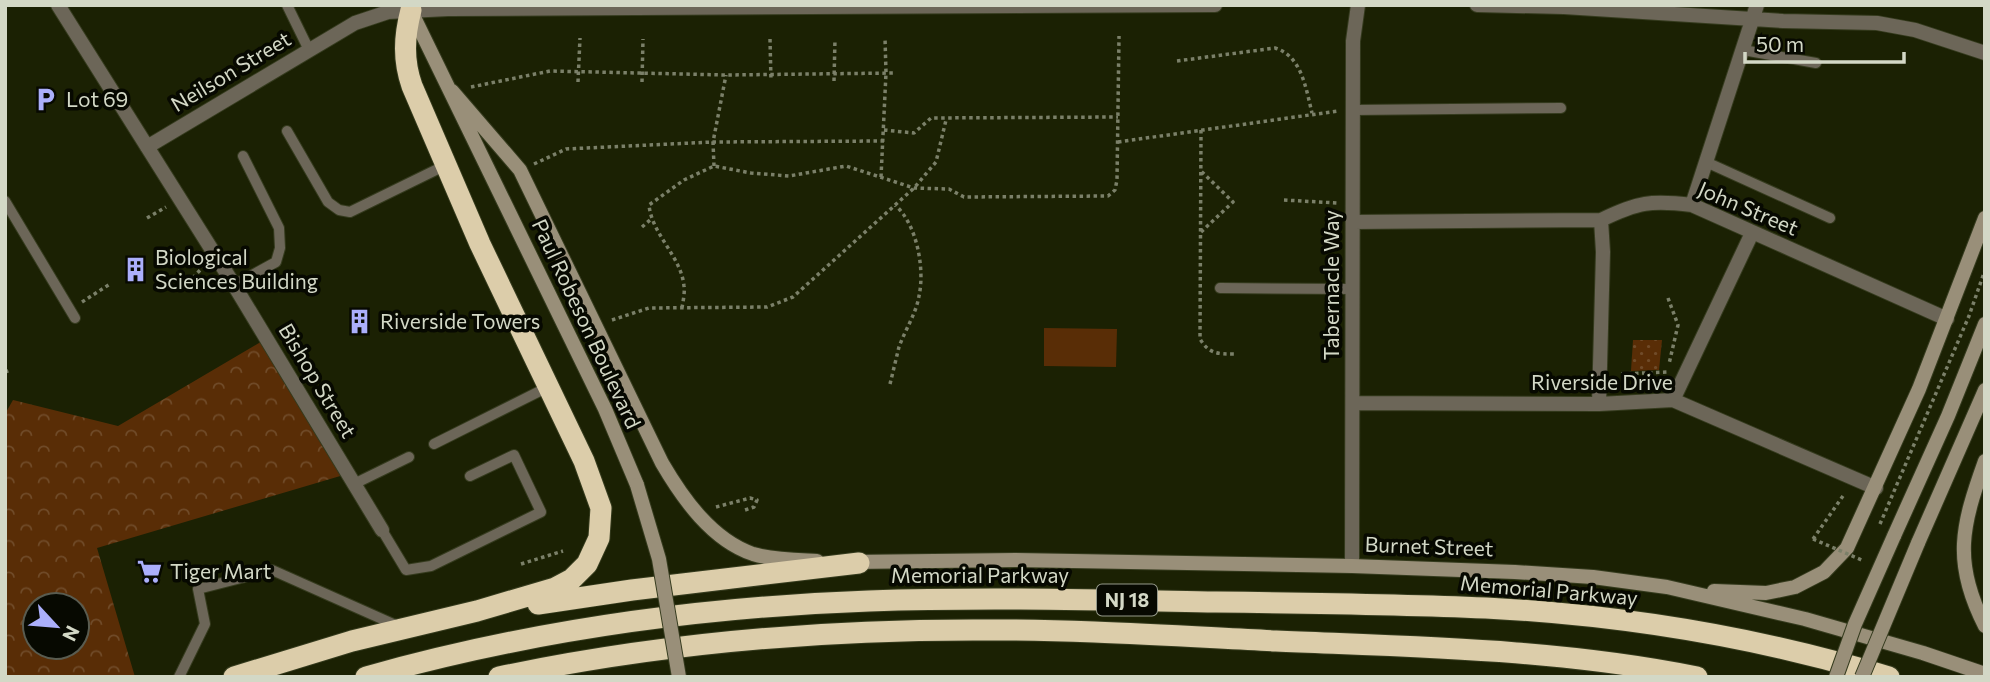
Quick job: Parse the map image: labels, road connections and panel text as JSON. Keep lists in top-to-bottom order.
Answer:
{
  "streets": {
    "highway": ["Memorial Parkway", "NJ 18"],
    "main road": ["Paul Robeson Boulevard", "Burnet Street"],
    "street": [
      "Neilson Street",
      "John Street",
      "Tabernacle Way",
      "Bishop Street",
      "Riverside Drive"
    ]
  },
  "crossings": [
    ["Neilson Street", "Paul Robeson Boulevard"],
    ["Neilson Street", "Bishop Street"],
    ["John Street", "Tabernacle Way"],
    ["Tabernacle Way", "Riverside Drive"],
    ["Tabernacle Way", "Burnet Street"],
    ["Paul Robeson Boulevard", "Burnet Street"]
  ],
  "places": {
    "parking": ["Lot 69"],
    "building": ["Biological Sciences Building", "Riverside Towers"],
    "supermarket": ["Tiger Mart"]
  },
  "scale_bar": "50 m",
  "north": "bottom right"
}
